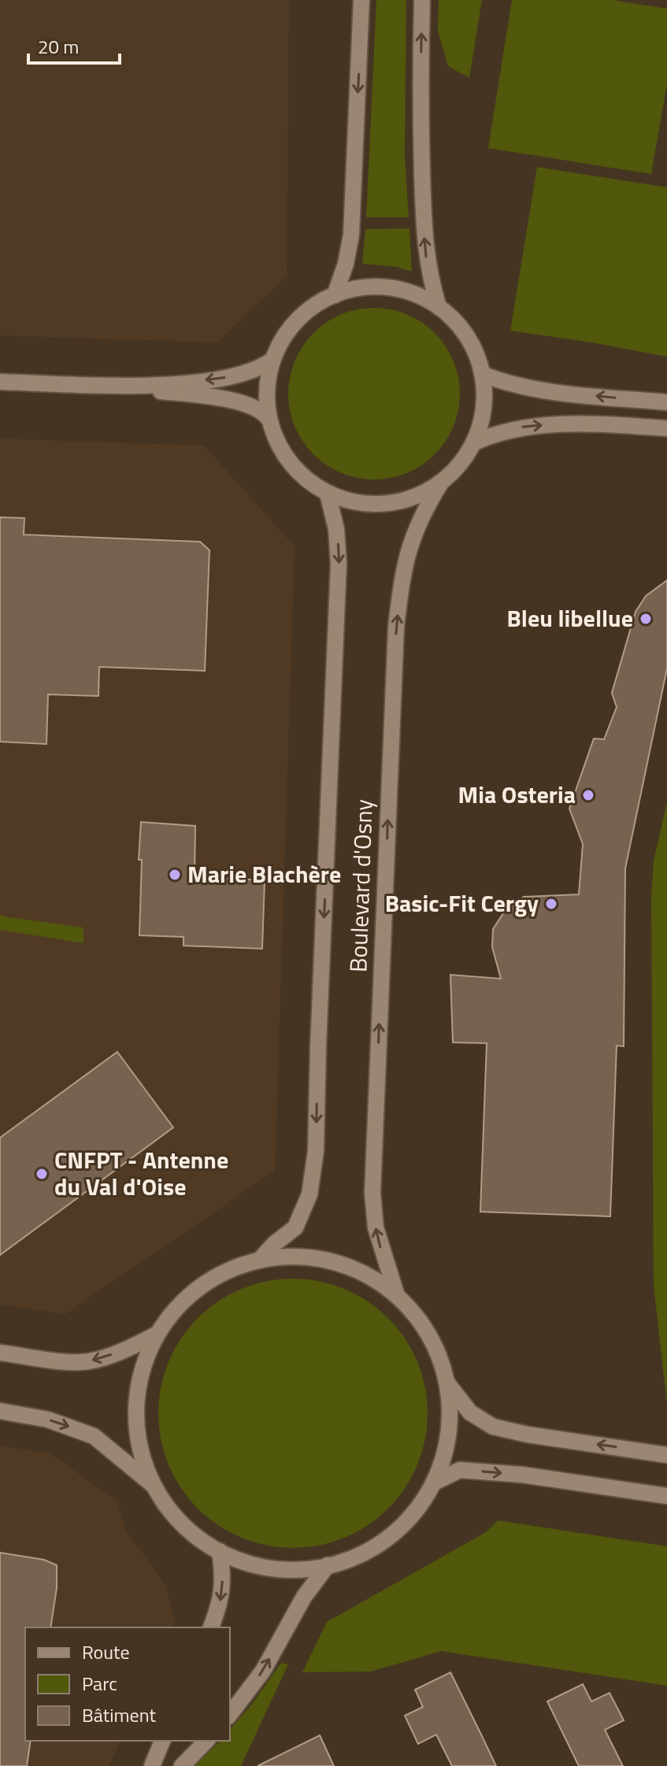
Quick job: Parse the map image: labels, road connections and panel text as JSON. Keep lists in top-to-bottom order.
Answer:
{
  "streets": {
    "main road": ["Boulevard d'Osny"]
  },
  "places": [
    "Bleu libellue",
    "Mia Osteria",
    "Marie Blachère",
    "Basic-Fit Cergy",
    "CNFPT - Antenne du Val d'Oise"
  ],
  "legend": ["Route", "Parc", "Bâtiment"],
  "scale_bar": "20 m"
}
